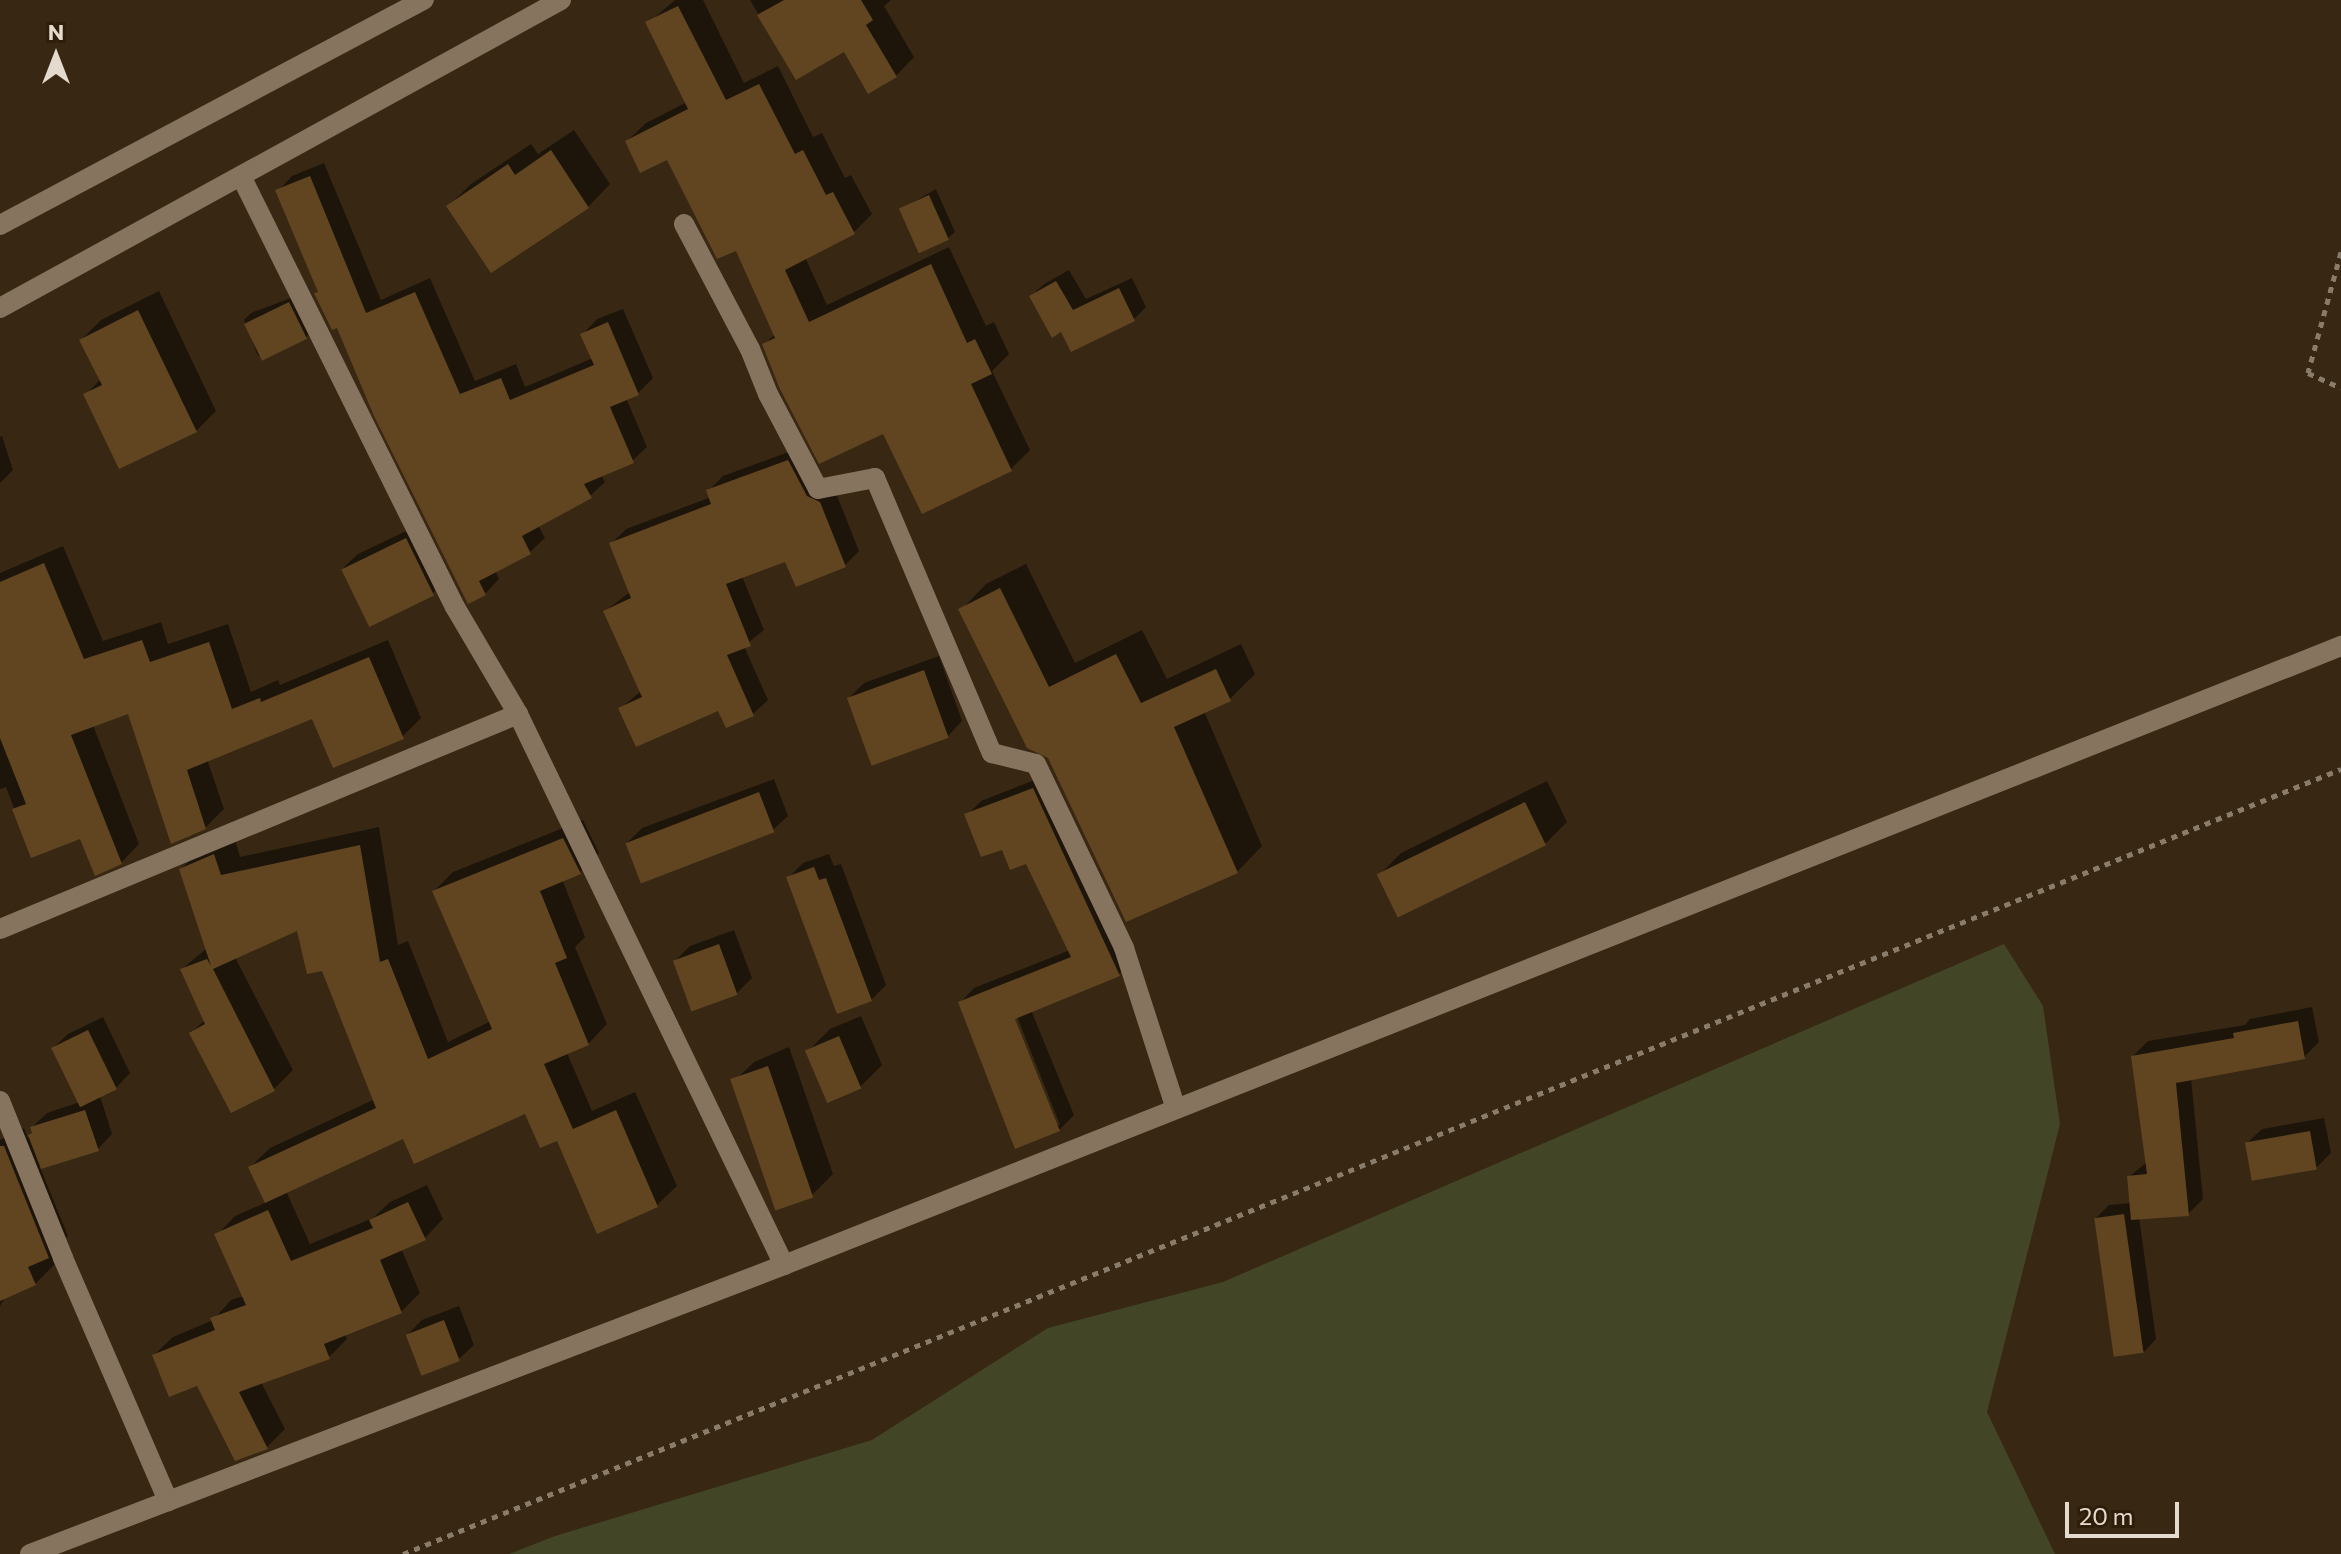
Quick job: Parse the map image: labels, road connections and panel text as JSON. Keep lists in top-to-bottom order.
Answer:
{
  "scale_bar": "20 m",
  "north": "top"
}
